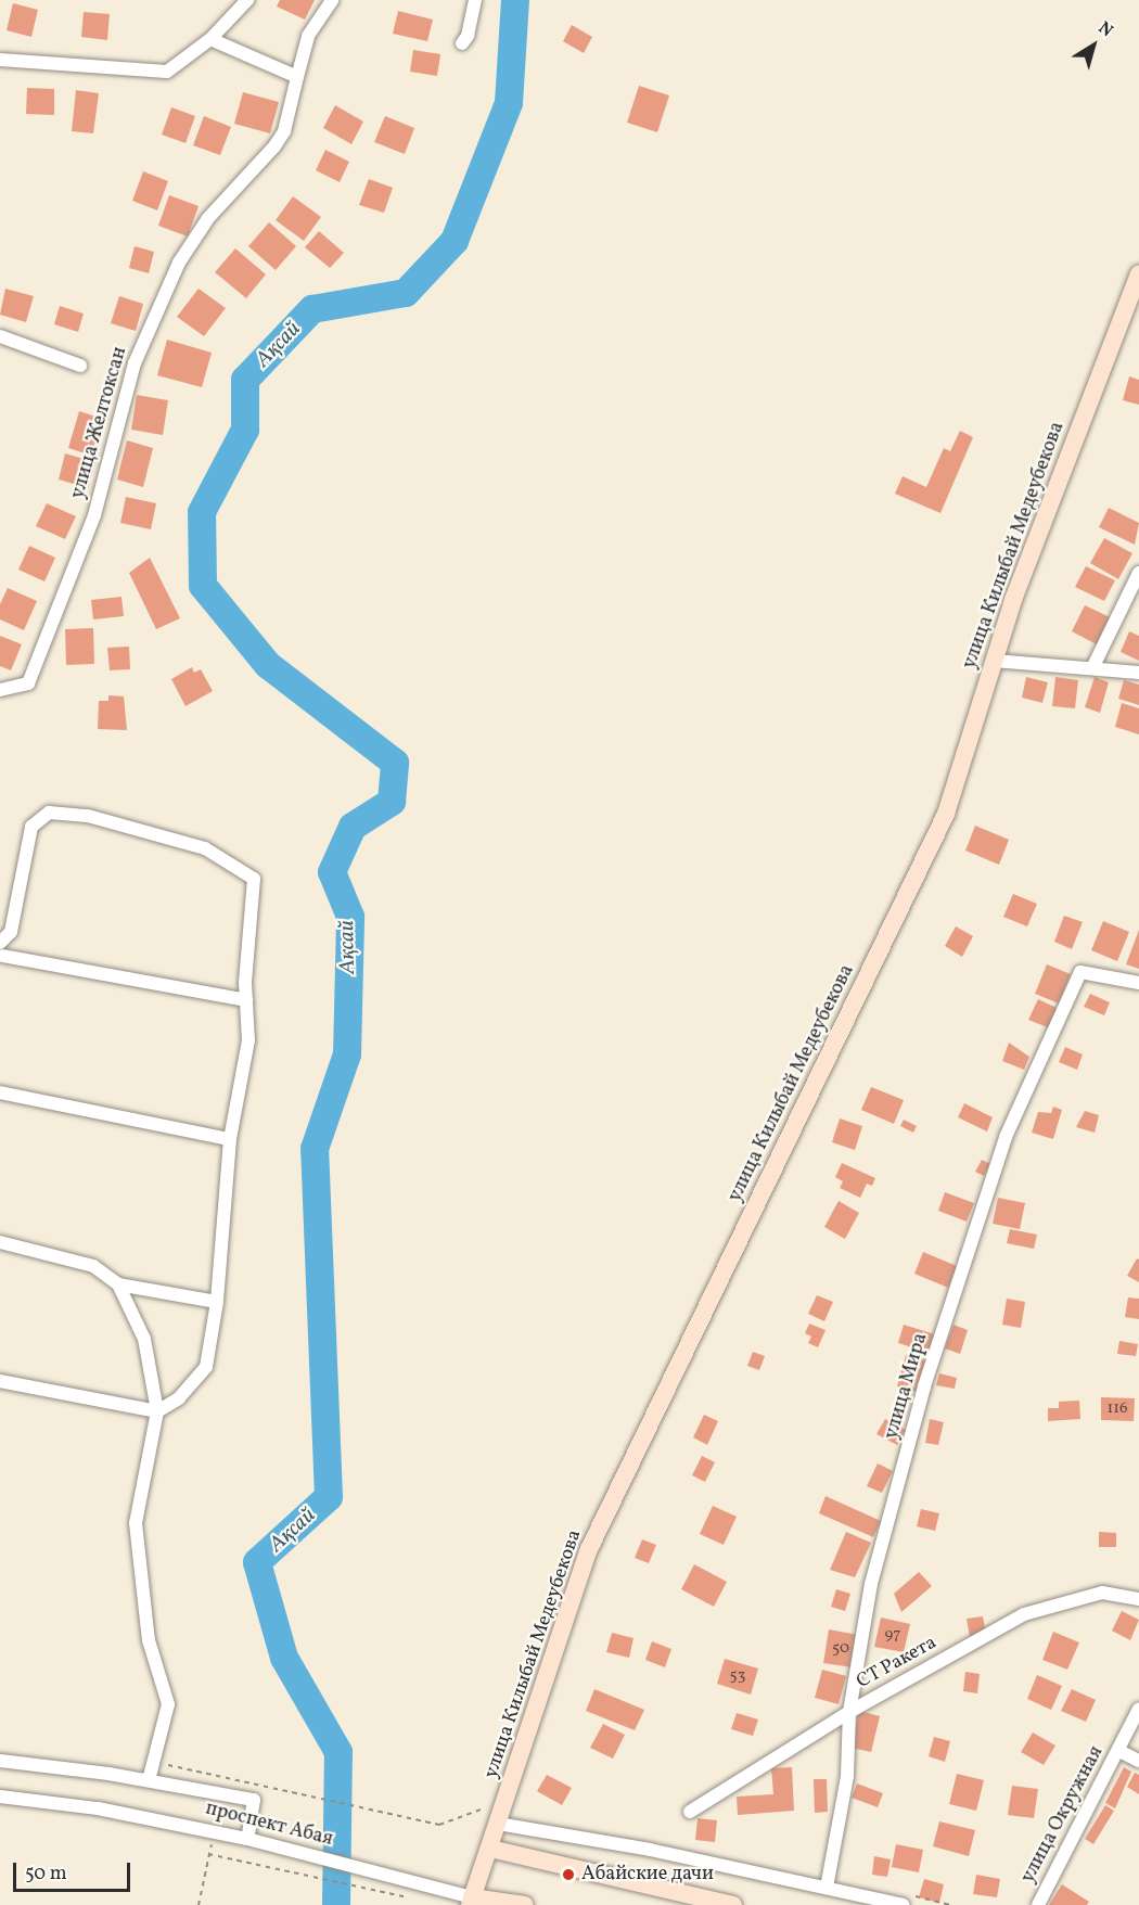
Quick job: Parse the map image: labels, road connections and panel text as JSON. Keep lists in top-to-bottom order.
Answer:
{
  "streets": {
    "main road": ["улица Килыбай Медеубекова", "проспект Абая"],
    "street": [
      "улица Желтоксан",
      "улица Мира",
      "СТ Ракета",
      "улица Окружная"
    ]
  },
  "crossings": [
    ["улица Килыбай Медеубекова", "проспект Абая"],
    ["улица Мира", "СТ Ракета"]
  ],
  "water": ["Ақсай"],
  "places": ["Абайские дачи"],
  "house_numbers": [
    "116",
    "97",
    "50",
    "53"
  ],
  "scale_bar": "50 m",
  "north": "top right"
}
